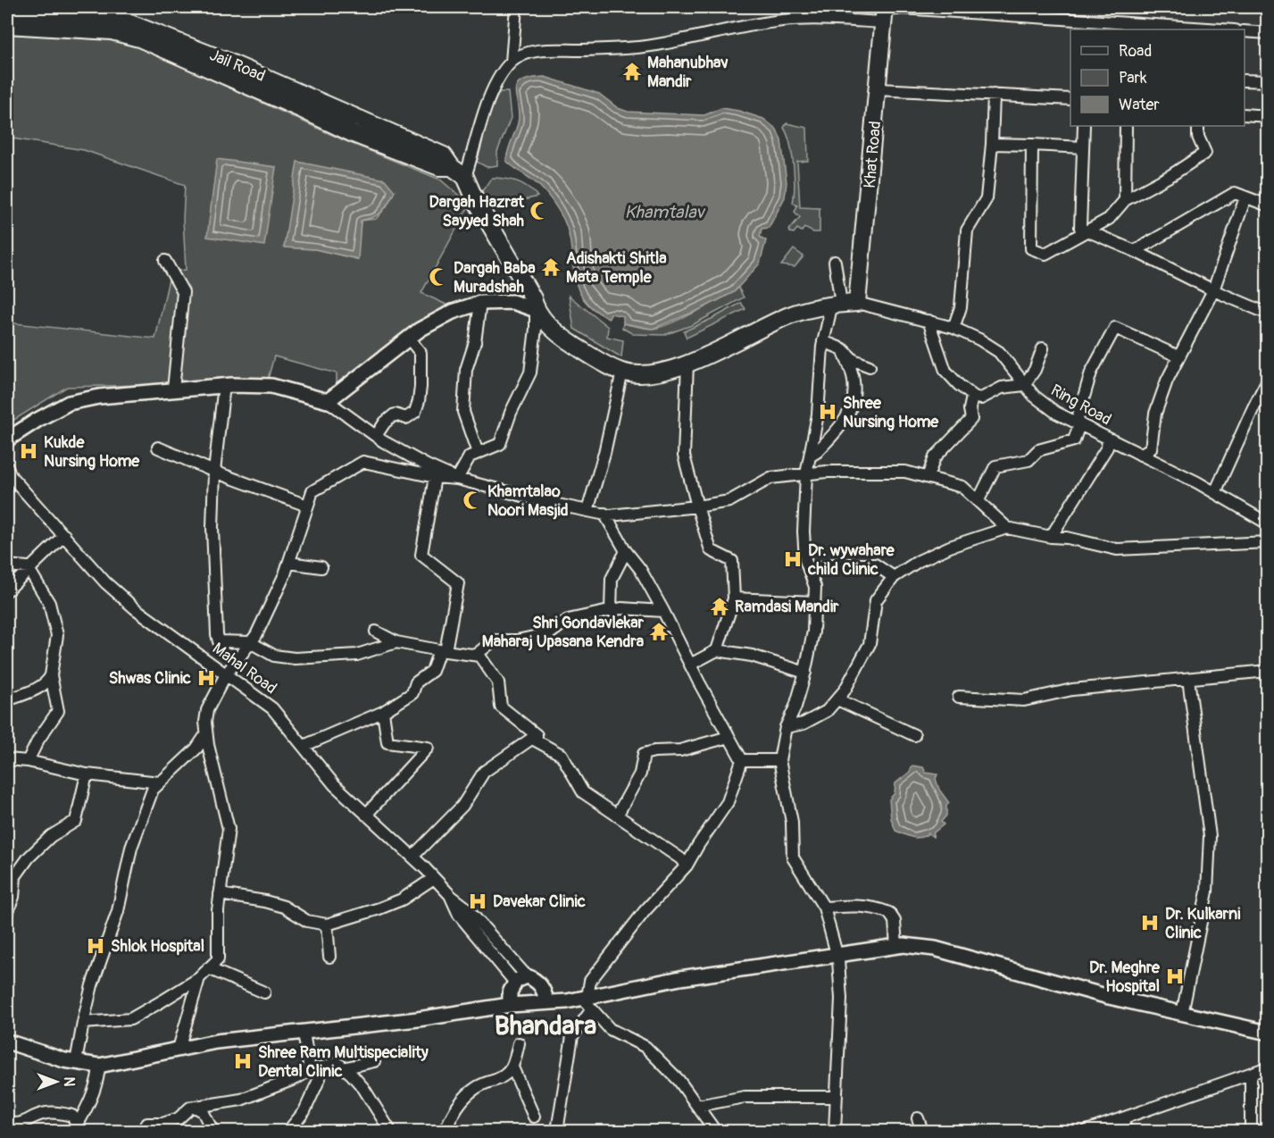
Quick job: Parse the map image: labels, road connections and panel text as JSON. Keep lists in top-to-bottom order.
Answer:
{
  "streets": {
    "highway": ["Jail Road", "Khat Road"],
    "street": ["Ring Road", "Mahal Road"]
  },
  "crossings": [
    ["Khat Road", "Ring Road"]
  ],
  "districts": ["Bhandara"],
  "water": ["Khamtalav"],
  "places": {
    "temple": [
      "Mahanubhav Mandir",
      "Adishakti Shitla Mata Temple",
      "Ramdasi Mandir",
      "Shri Gondavlekar Maharaj Upasana Kendra"
    ],
    "mosque": ["Dargah Hazrat Sayyed Shah", "Dargah Baba Muradshah", "Khamtalao Noori Masjid"],
    "hospital": [
      "Shree Nursing Home",
      "Kukde Nursing Home",
      "Dr. wywahare child Clinic",
      "Shwas Clinic",
      "Davekar Clinic",
      "Dr. Kulkarni Clinic",
      "Shlok Hospital",
      "Dr. Meghre Hospital",
      "Shree Ram Multispeciality Dental Clinic"
    ]
  },
  "legend": ["Road", "Park", "Water"],
  "north": "right"
}
